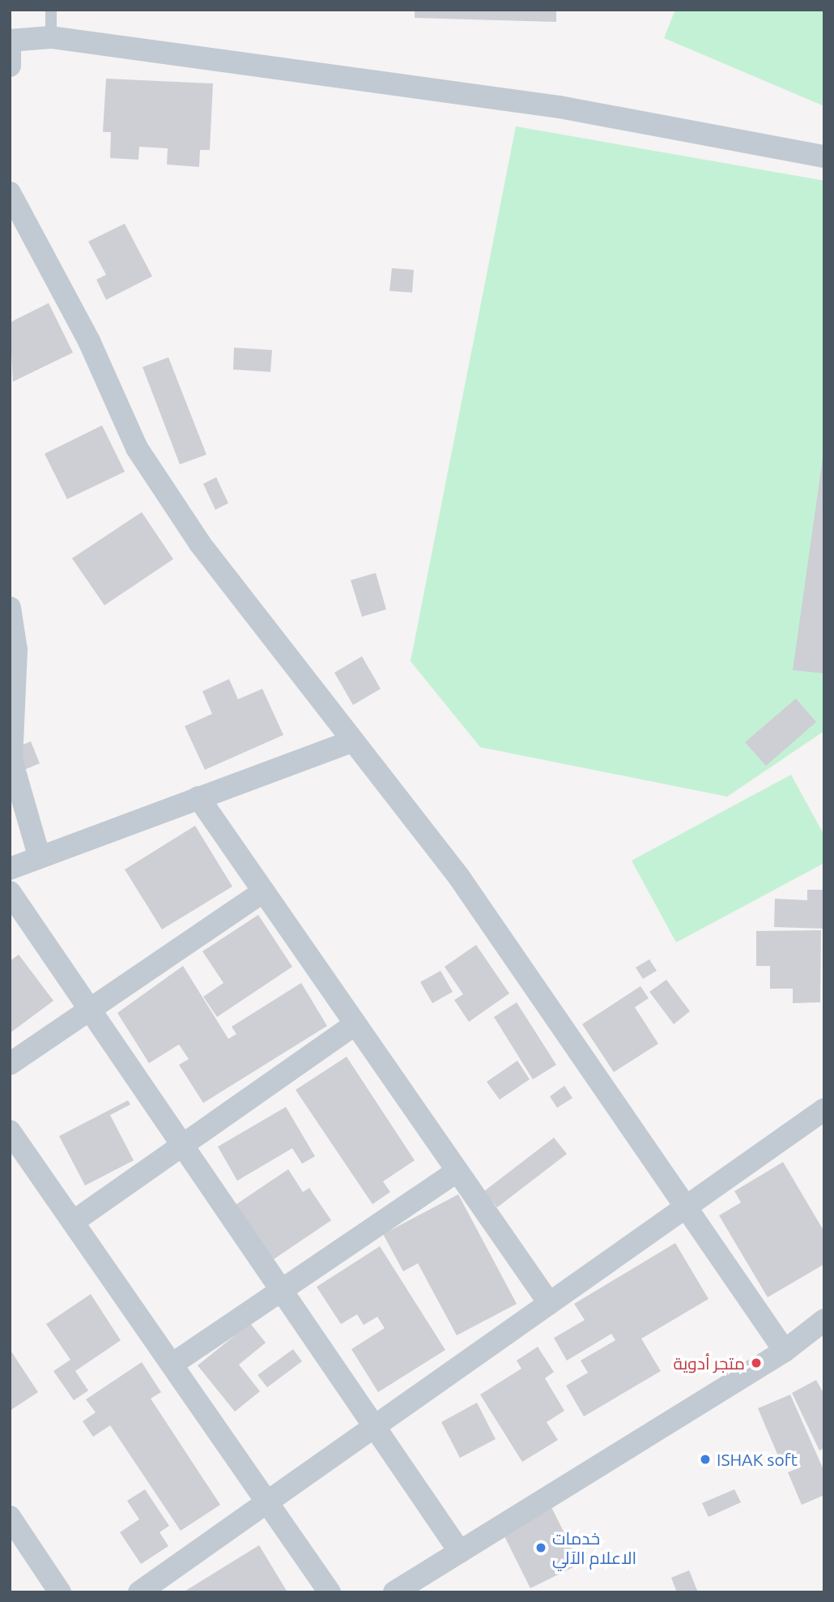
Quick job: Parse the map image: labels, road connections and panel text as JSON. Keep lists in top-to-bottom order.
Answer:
{
  "places": ["متجر أدوية", "ISHAK soft", "خدمات الاعلام الآلي"]
}
